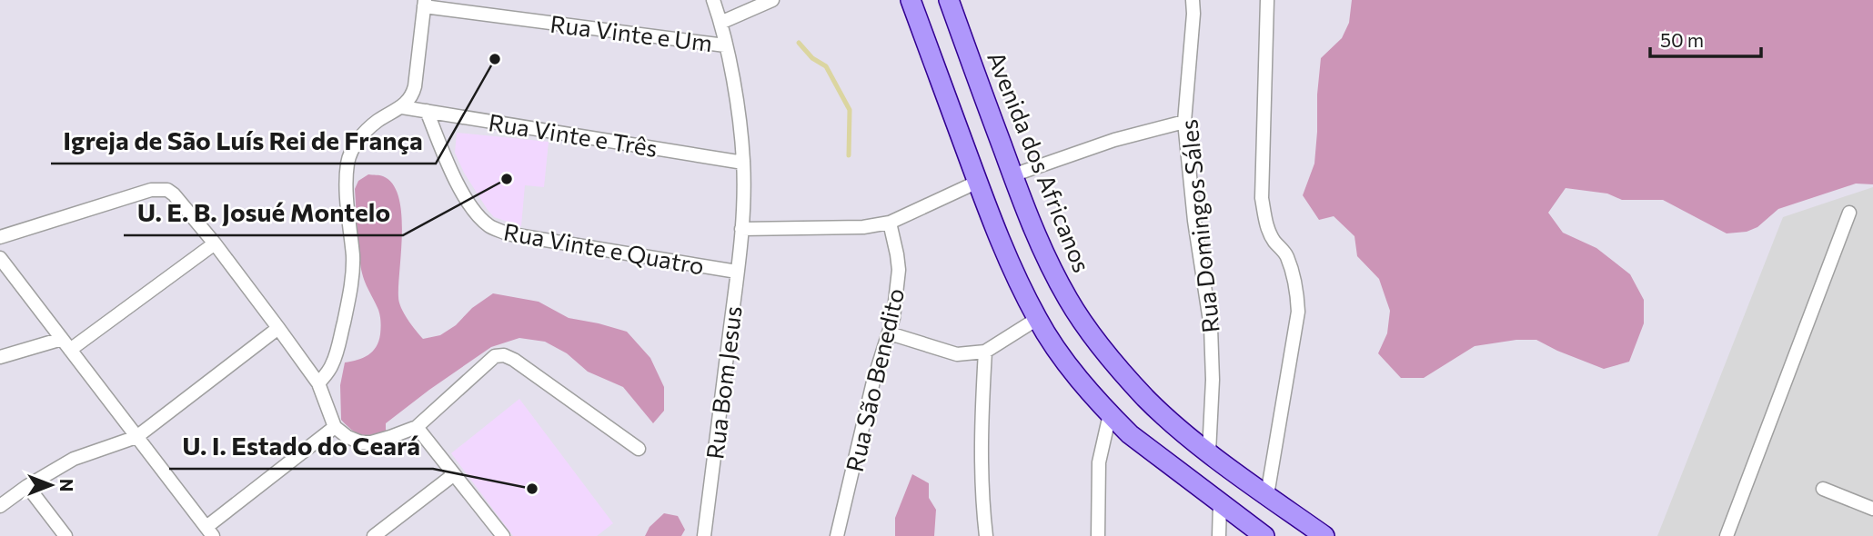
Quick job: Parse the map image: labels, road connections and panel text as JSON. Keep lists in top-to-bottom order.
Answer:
{
  "streets": {
    "main road": ["Avenida dos Africanos"],
    "street": [
      "Rua Vinte e Um",
      "Rua Vinte e Três",
      "Rua Domingos Sáles",
      "Rua Vinte e Quatro",
      "Rua São Benedito",
      "Rua Bom Jesus"
    ]
  },
  "crossings": [
    ["Rua Vinte e Um", "Rua Bom Jesus"],
    ["Rua Vinte e Três", "Rua Vinte e Quatro"],
    ["Rua Vinte e Três", "Rua Bom Jesus"],
    ["Avenida dos Africanos", "Rua Domingos Sáles"],
    ["Rua Vinte e Quatro", "Rua Bom Jesus"]
  ],
  "places": ["Igreja de São Luís Rei de França", "U. E. B. Josué Montelo", "U. I. Estado do Ceará"],
  "scale_bar": "50 m",
  "north": "right"
}
